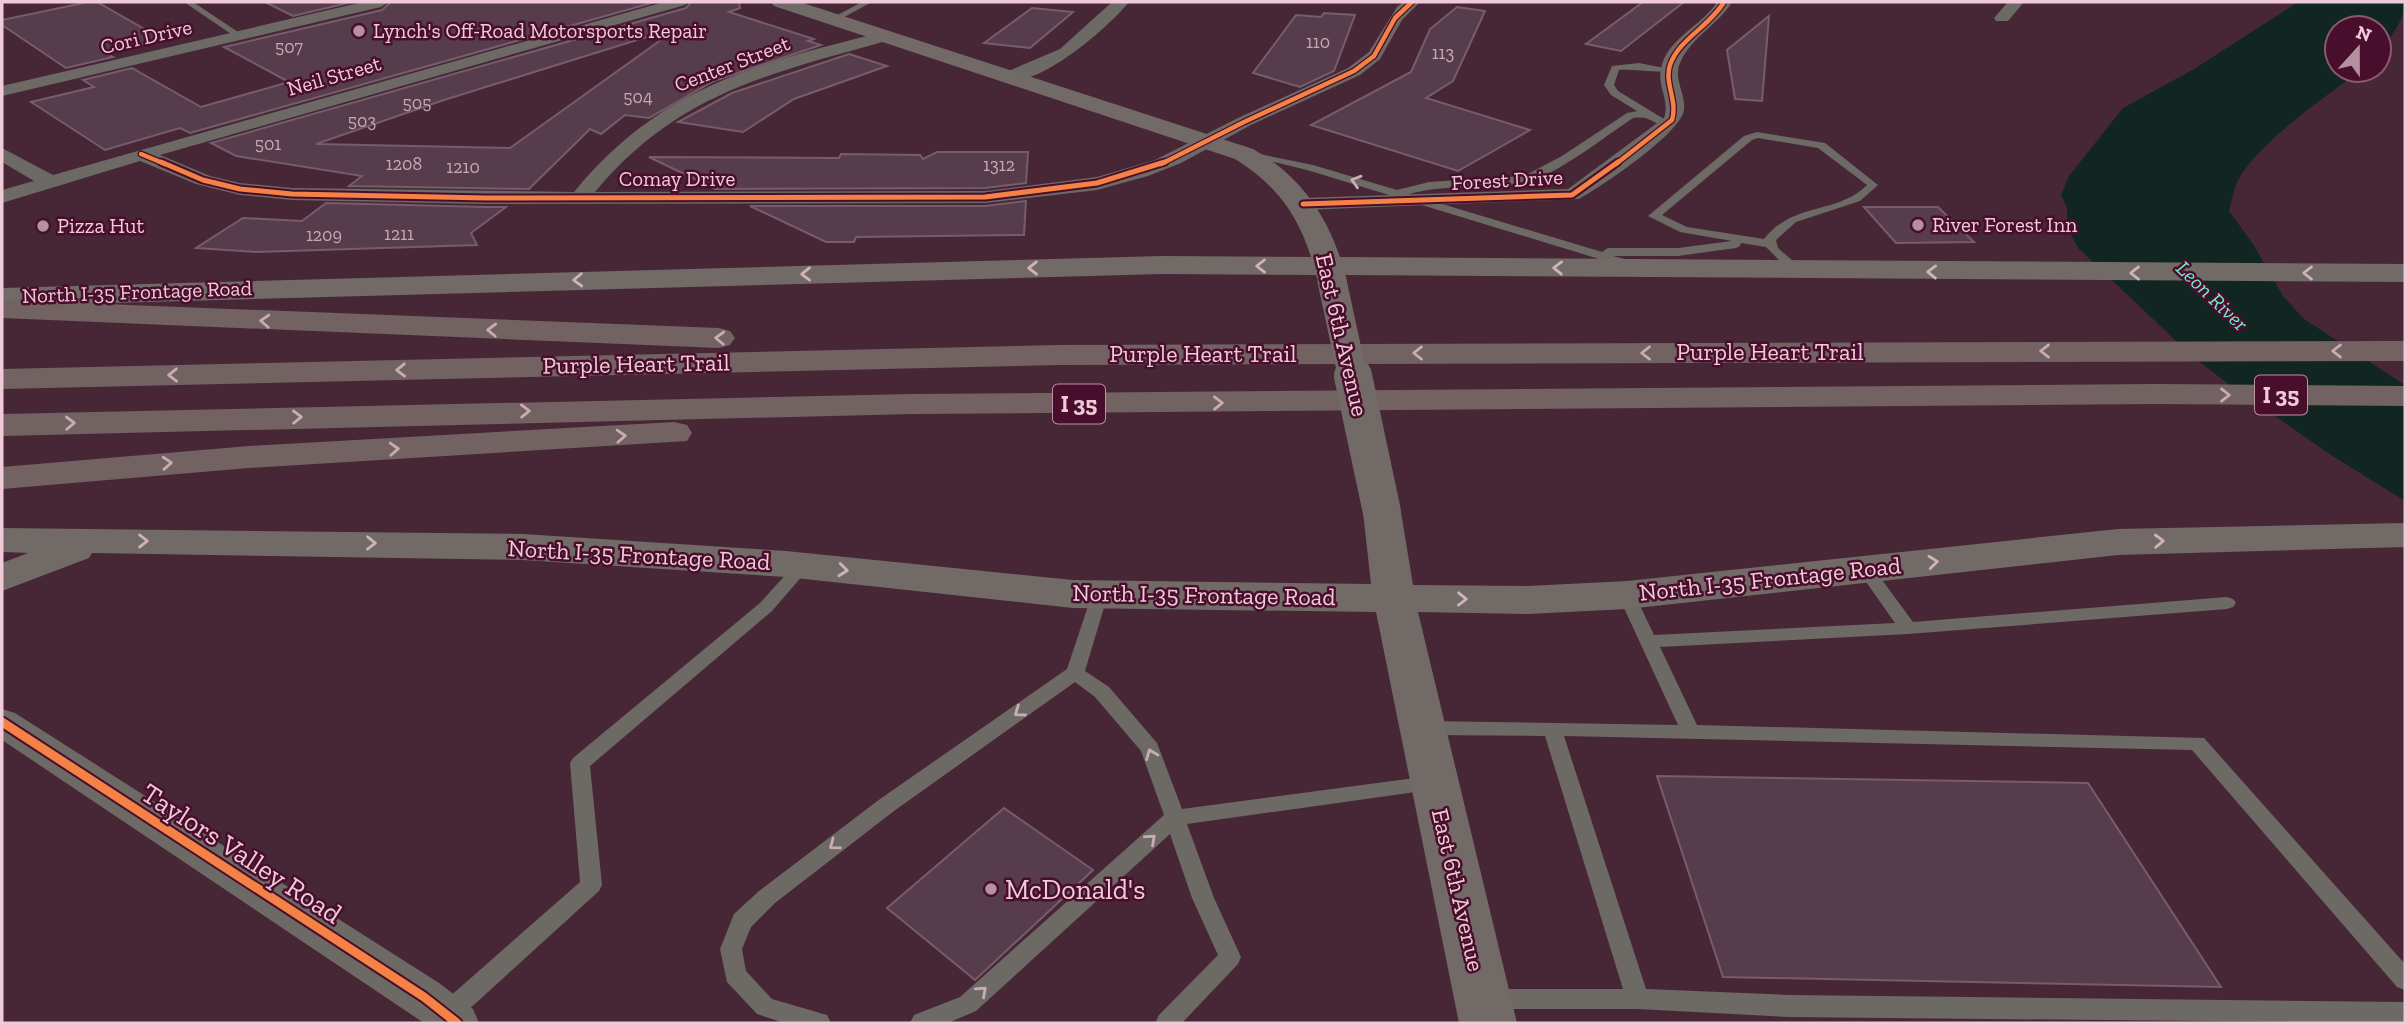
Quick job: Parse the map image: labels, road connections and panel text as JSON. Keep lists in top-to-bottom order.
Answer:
{
  "streets": {
    "highway": ["Purple Heart Trail", "I 35"],
    "main road": ["North I-35 Frontage Road", "East 6th Avenue"],
    "street": [
      "Cori Drive",
      "Center Street",
      "Neil Street",
      "Comay Drive",
      "Forest Drive",
      "Taylors Valley Road"
    ]
  },
  "crossings": [
    ["Center Street", "Comay Drive"],
    ["Center Street", "East 6th Avenue"],
    ["Neil Street", "Comay Drive"],
    ["Comay Drive", "East 6th Avenue"],
    ["Forest Drive", "East 6th Avenue"],
    ["North I-35 Frontage Road", "East 6th Avenue"]
  ],
  "water": ["Leon River"],
  "places": [
    "Lynch's Off-Road Motorsports Repair",
    "River Forest Inn",
    "Pizza Hut",
    "McDonald's"
  ],
  "house_numbers": [
    "110",
    "507",
    "113",
    "504",
    "505",
    "503",
    "501",
    "1208",
    "1312",
    "1210",
    "1211",
    "1209"
  ],
  "north": "top"
}
